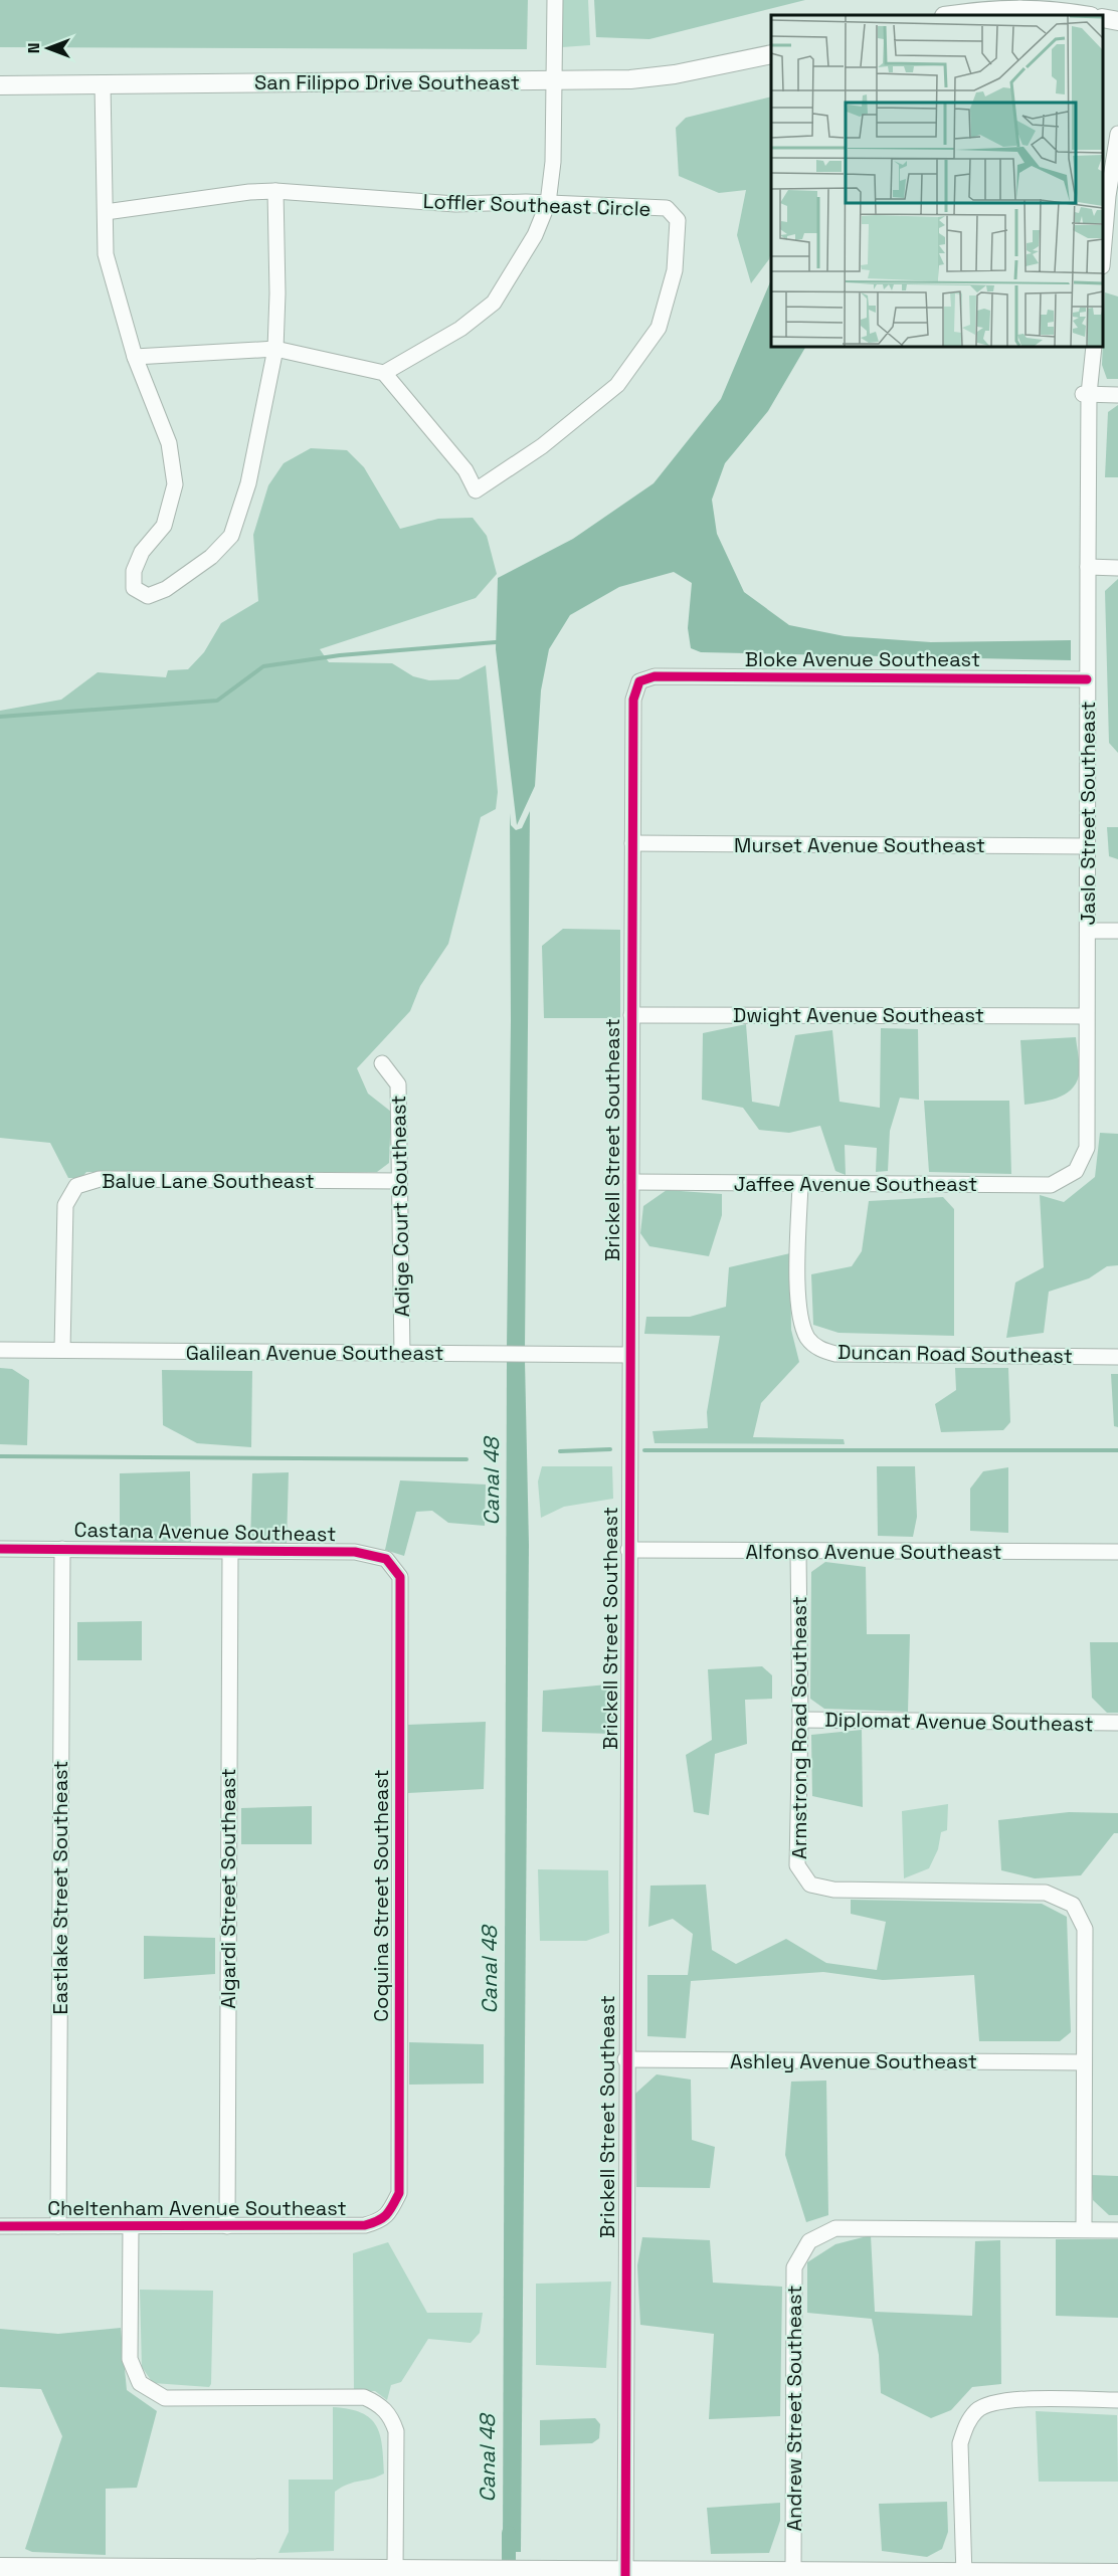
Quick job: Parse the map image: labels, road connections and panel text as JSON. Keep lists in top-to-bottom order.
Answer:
{
  "streets": {
    "street": [
      "San Filippo Drive Southeast",
      "Loffler Southeast Circle",
      "Bloke Avenue Southeast",
      "Jaslo Street Southeast",
      "Murset Avenue Southeast",
      "Dwight Avenue Southeast",
      "Brickell Street Southeast",
      "Balue Lane Southeast",
      "Jaffee Avenue Southeast",
      "Adige Court Southeast",
      "Galilean Avenue Southeast",
      "Duncan Road Southeast",
      "Castana Avenue Southeast",
      "Alfonso Avenue Southeast",
      "Diplomat Avenue Southeast",
      "Armstrong Road Southeast",
      "Eastlake Street Southeast",
      "Algardi Street Southeast",
      "Coquina Street Southeast",
      "Ashley Avenue Southeast",
      "Cheltenham Avenue Southeast",
      "Andrew Street Southeast"
    ]
  },
  "crossings": [
    ["Bloke Avenue Southeast", "Jaslo Street Southeast"],
    ["Bloke Avenue Southeast", "Brickell Street Southeast"],
    ["Jaslo Street Southeast", "Murset Avenue Southeast"],
    ["Jaslo Street Southeast", "Dwight Avenue Southeast"],
    ["Jaslo Street Southeast", "Jaffee Avenue Southeast"],
    ["Murset Avenue Southeast", "Brickell Street Southeast"],
    ["Dwight Avenue Southeast", "Brickell Street Southeast"],
    ["Brickell Street Southeast", "Jaffee Avenue Southeast"],
    ["Brickell Street Southeast", "Galilean Avenue Southeast"],
    ["Brickell Street Southeast", "Alfonso Avenue Southeast"],
    ["Brickell Street Southeast", "Ashley Avenue Southeast"],
    ["Balue Lane Southeast", "Adige Court Southeast"],
    ["Balue Lane Southeast", "Galilean Avenue Southeast"],
    ["Jaffee Avenue Southeast", "Duncan Road Southeast"],
    ["Adige Court Southeast", "Galilean Avenue Southeast"],
    ["Castana Avenue Southeast", "Eastlake Street Southeast"],
    ["Castana Avenue Southeast", "Algardi Street Southeast"],
    ["Castana Avenue Southeast", "Coquina Street Southeast"],
    ["Alfonso Avenue Southeast", "Armstrong Road Southeast"],
    ["Diplomat Avenue Southeast", "Armstrong Road Southeast"],
    ["Armstrong Road Southeast", "Ashley Avenue Southeast"],
    ["Armstrong Road Southeast", "Andrew Street Southeast"],
    ["Eastlake Street Southeast", "Cheltenham Avenue Southeast"],
    ["Algardi Street Southeast", "Cheltenham Avenue Southeast"],
    ["Coquina Street Southeast", "Cheltenham Avenue Southeast"]
  ],
  "water": ["Canal 48"],
  "north": "left"
}
